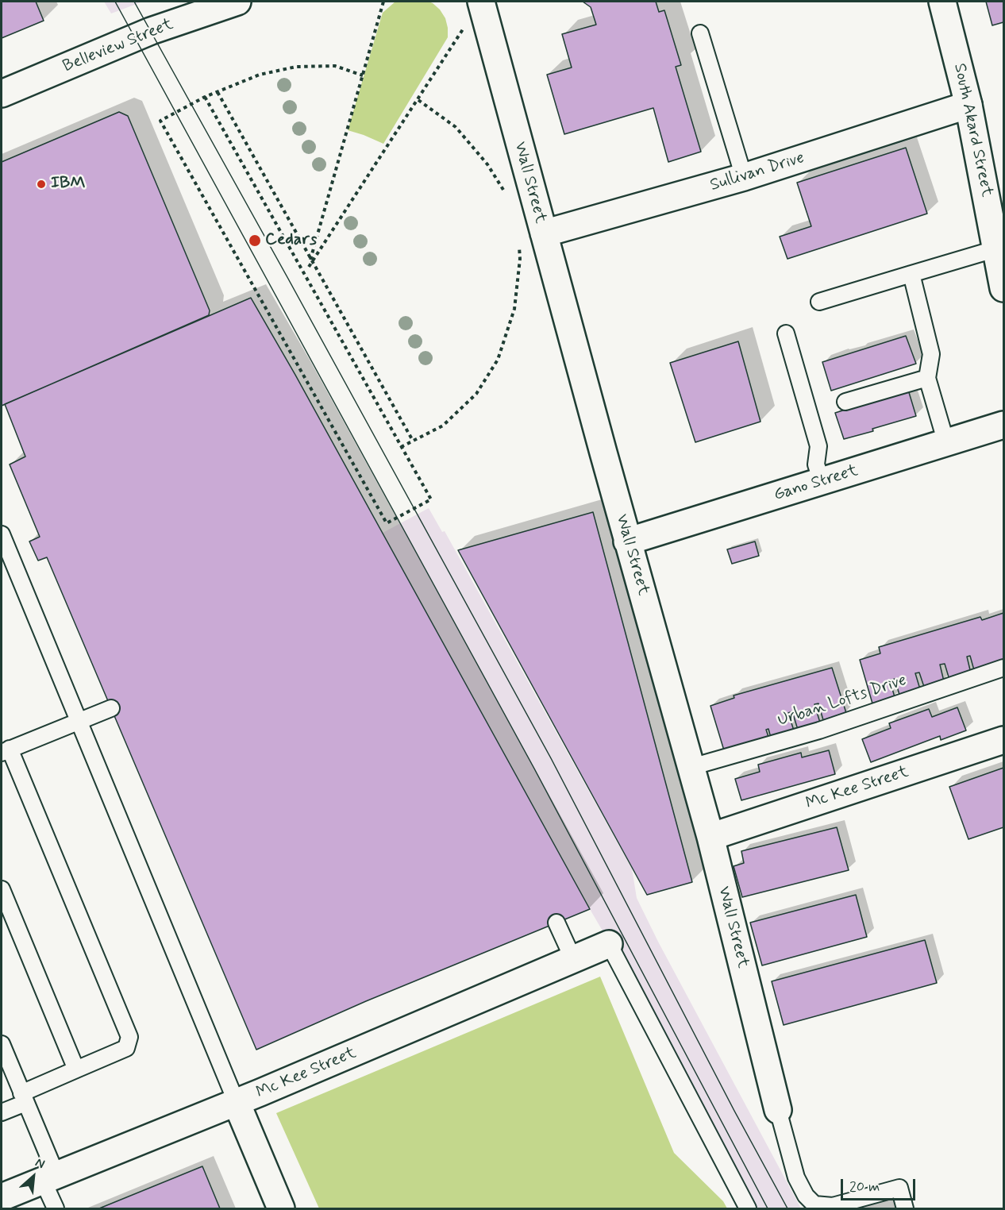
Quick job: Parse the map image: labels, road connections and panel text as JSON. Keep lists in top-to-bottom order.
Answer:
{
  "streets": {
    "street": [
      "Belleview Street",
      "South Akard Street",
      "Sullivan Drive",
      "Wall Street",
      "Gano Street",
      "Mc Kee Street"
    ],
    "lane": ["Urban Lofts Drive"]
  },
  "crossings": [
    ["South Akard Street", "Sullivan Drive"],
    ["Sullivan Drive", "Wall Street"],
    ["Wall Street", "Gano Street"],
    ["Wall Street", "Urban Lofts Drive"],
    ["Wall Street", "Mc Kee Street"]
  ],
  "places": ["IBM", "Cedars"],
  "scale_bar": "20 m",
  "north": "top right"
}
